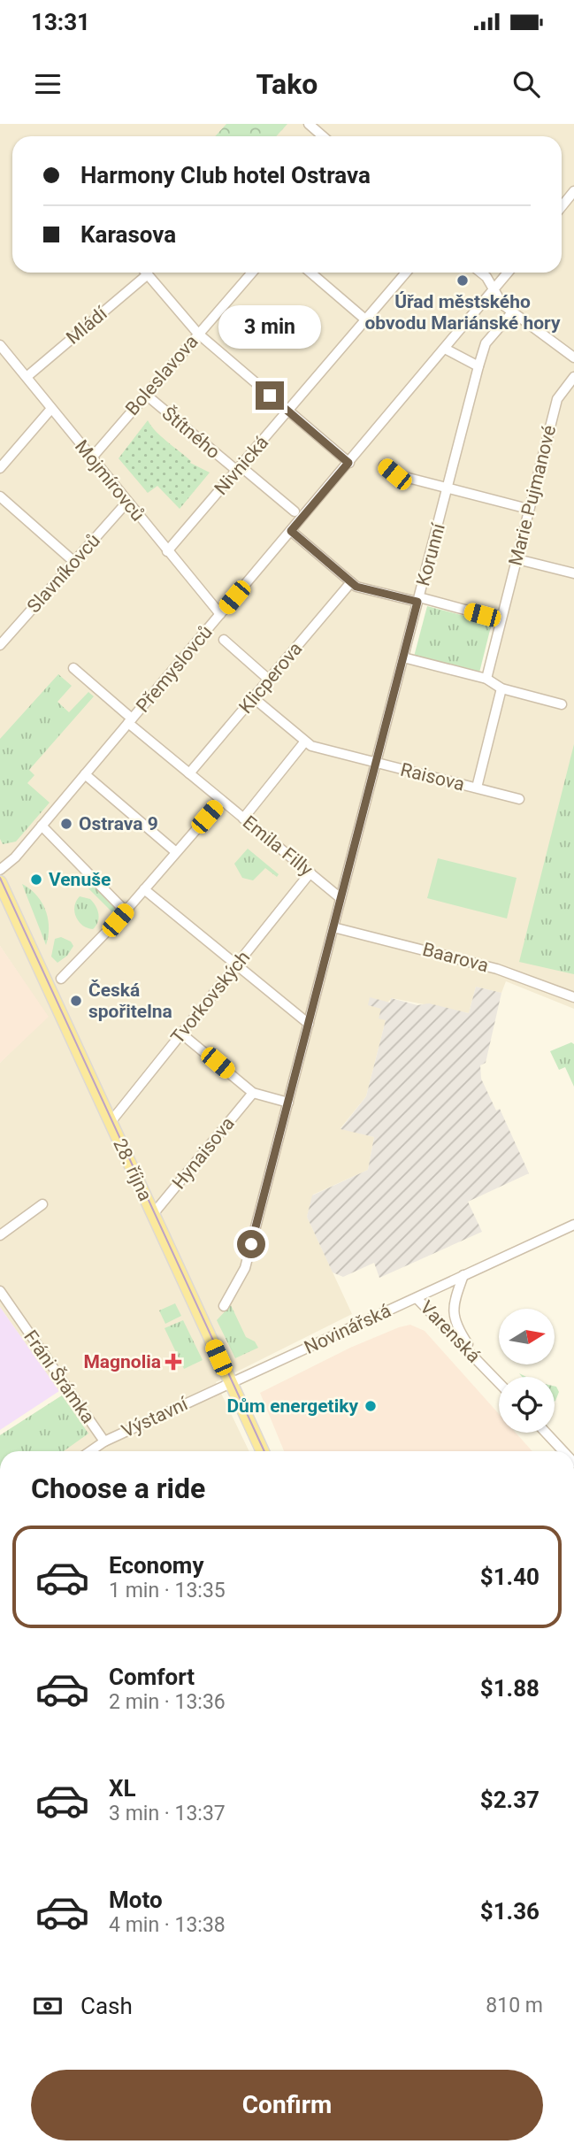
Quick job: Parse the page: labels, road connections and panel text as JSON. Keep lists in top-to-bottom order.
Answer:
{
  "streets": {
    "main road": ["28. října"],
    "street": [
      "Mládí",
      "Boleslavova",
      "Štítného",
      "Nivnická",
      "Mojmírovců",
      "Marie Pujmanové",
      "Korunní",
      "Slavníkovců",
      "Přemyslovců",
      "Klicperova",
      "Raisova",
      "Emila Filly",
      "Baarova",
      "Tvorkovských",
      "Hynaisova",
      "Novinářská",
      "Varenská",
      "Fráni Šrámka",
      "Výstavní"
    ]
  },
  "crossings": [
    ["Mládí", "Mojmírovců"],
    ["Boleslavova", "Štítného"],
    ["Boleslavova", "Mojmírovců"],
    ["Štítného", "Nivnická"],
    ["Nivnická", "Mojmírovců"],
    ["Mojmírovců", "Slavníkovců"],
    ["Mojmírovců", "Přemyslovců"],
    ["Korunní", "Raisova"],
    ["Korunní", "Emila Filly"],
    ["Korunní", "Baarova"],
    ["Přemyslovců", "Emila Filly"],
    ["Klicperova", "Raisova"],
    ["Klicperova", "Emila Filly"],
    ["Emila Filly", "Tvorkovských"],
    ["Tvorkovských", "28. října"],
    ["Hynaisova", "28. října"],
    ["28. října", "Novinářská"],
    ["28. října", "Výstavní"],
    ["Novinářská", "Varenská"],
    ["Novinářská", "Výstavní"],
    ["Fráni Šrámka", "Výstavní"]
  ],
  "places": {
    "other": [
      "Úřad městského obvodu Mariánské hory",
      "Ostrava 9",
      "Venuše",
      "Česká spořitelna",
      "Dům energetiky"
    ],
    "health": ["Magnolia"]
  },
  "north": "right",
  "page": {
    "status": "13:31",
    "header": "Tako",
    "banner": ["Harmony Club hotel Ostrava", "Karasova"],
    "bubble": "3 min",
    "heading": "Choose a ride",
    "list": [
      {
        "name": "Economy",
        "note": "1 min · 13:35",
        "value": "$1.40"
      },
      {
        "name": "Comfort",
        "note": "2 min · 13:36",
        "value": "$1.88"
      },
      {
        "name": "XL",
        "note": "3 min · 13:37",
        "value": "$2.37"
      },
      {
        "name": "Moto",
        "note": "4 min · 13:38",
        "value": "$1.36"
      }
    ],
    "pay": ["Cash", "810 m"],
    "buttons": "Confirm"
  }
}
